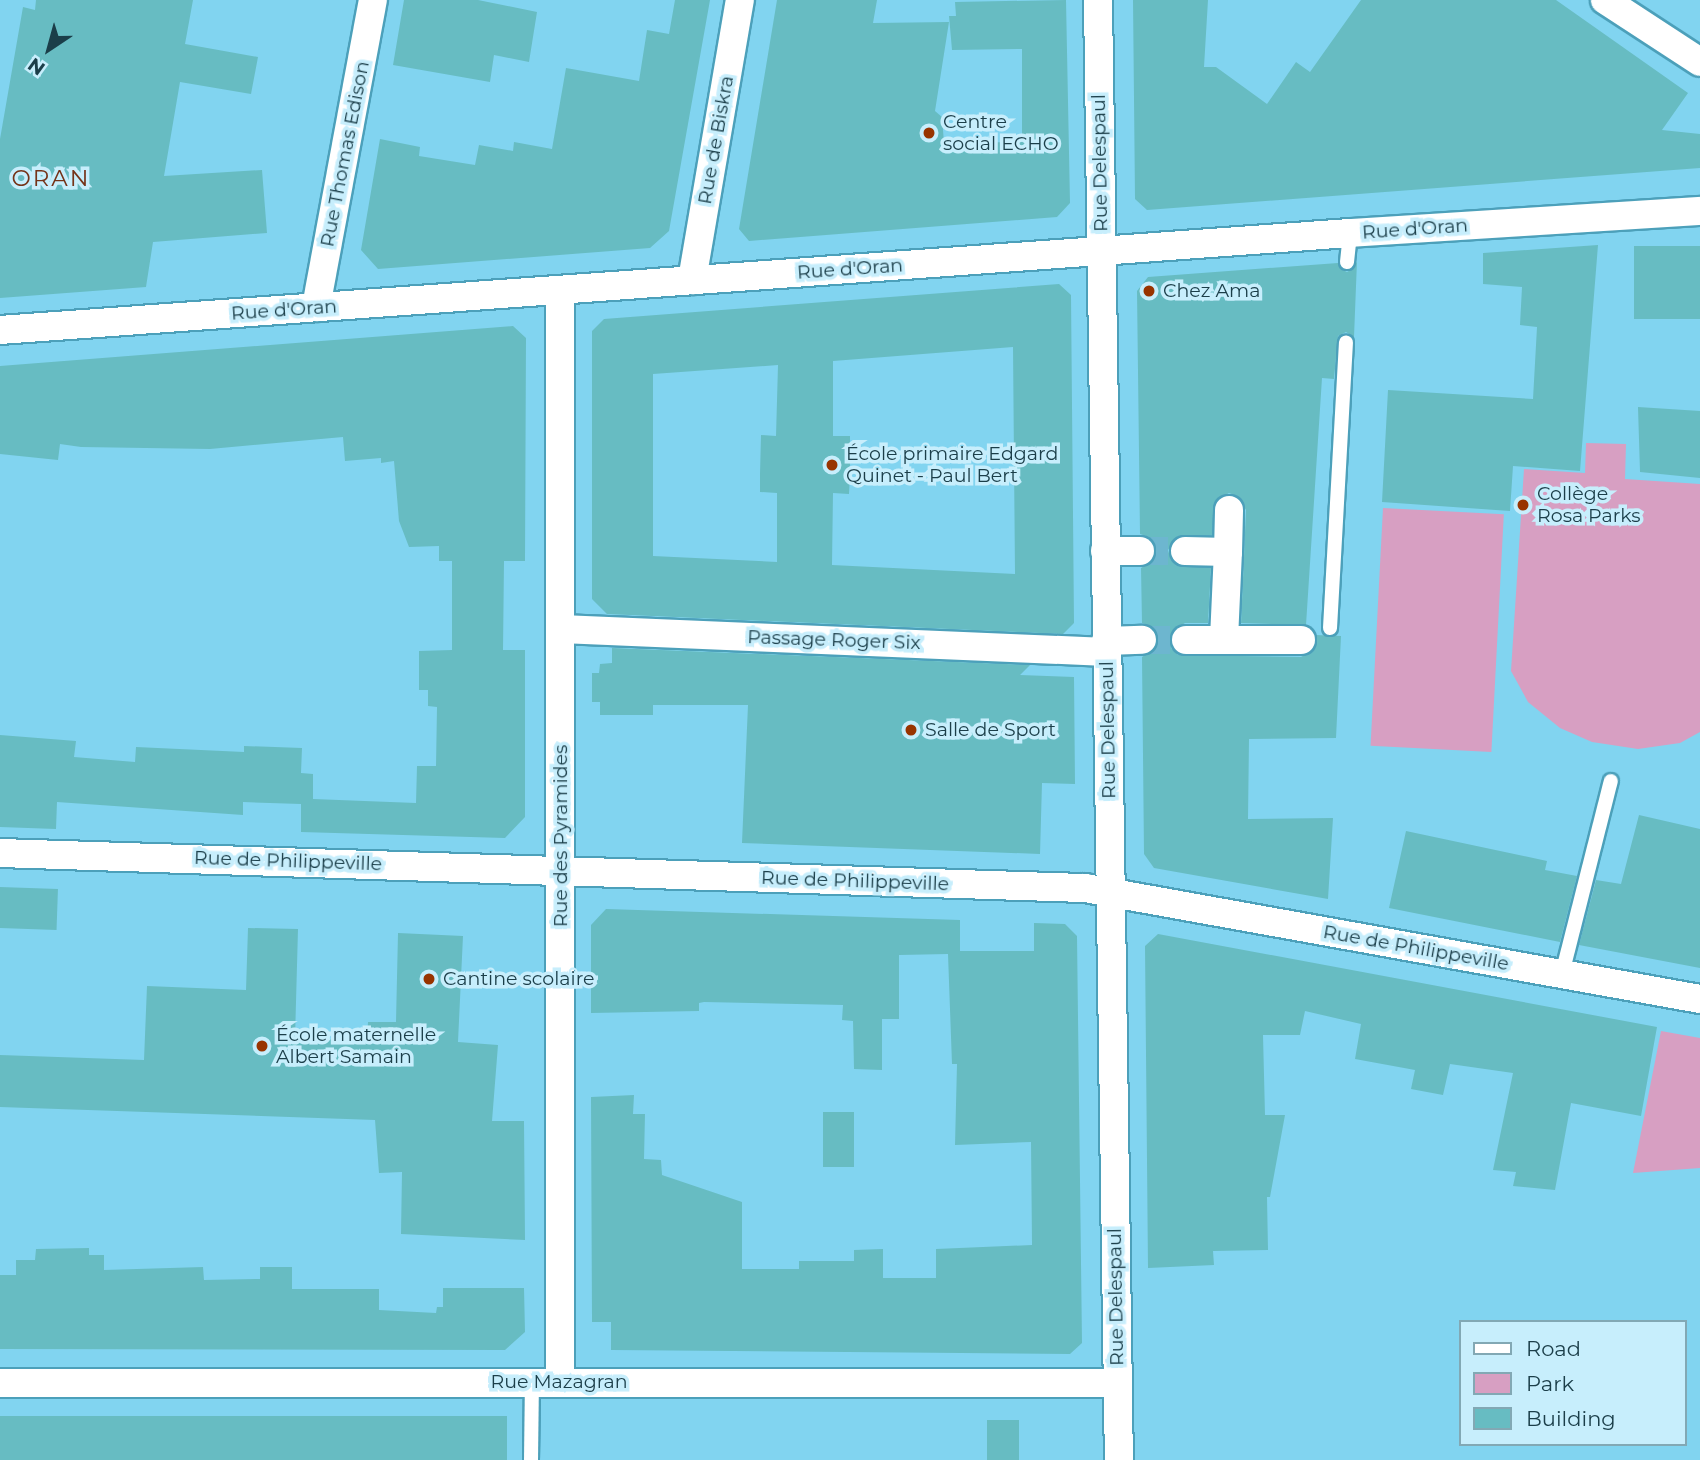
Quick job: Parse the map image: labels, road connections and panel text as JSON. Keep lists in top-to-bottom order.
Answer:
{
  "streets": {
    "street": [
      "Rue de Biskra",
      "Rue Thomas Edison",
      "Rue Delespaul",
      "Rue d'Oran",
      "Passage Roger Six",
      "Rue des Pyramides",
      "Rue de Philippeville",
      "Rue Mazagran"
    ]
  },
  "crossings": [
    ["Rue de Biskra", "Rue d'Oran"],
    ["Rue Thomas Edison", "Rue d'Oran"],
    ["Rue Delespaul", "Rue d'Oran"],
    ["Rue Delespaul", "Passage Roger Six"],
    ["Rue Delespaul", "Rue de Philippeville"],
    ["Rue Delespaul", "Rue Mazagran"],
    ["Rue d'Oran", "Rue des Pyramides"],
    ["Passage Roger Six", "Rue des Pyramides"],
    ["Rue des Pyramides", "Rue de Philippeville"],
    ["Rue des Pyramides", "Rue Mazagran"]
  ],
  "districts": ["ORAN"],
  "places": [
    "Centre social ECHO",
    "Chez Ama",
    "École primaire Edgard Quinet - Paul Bert",
    "Collège Rosa Parks",
    "Salle de Sport",
    "Cantine scolaire",
    "École maternelle Albert Samain"
  ],
  "legend": ["Road", "Park", "Building"],
  "north": "bottom left"
}
